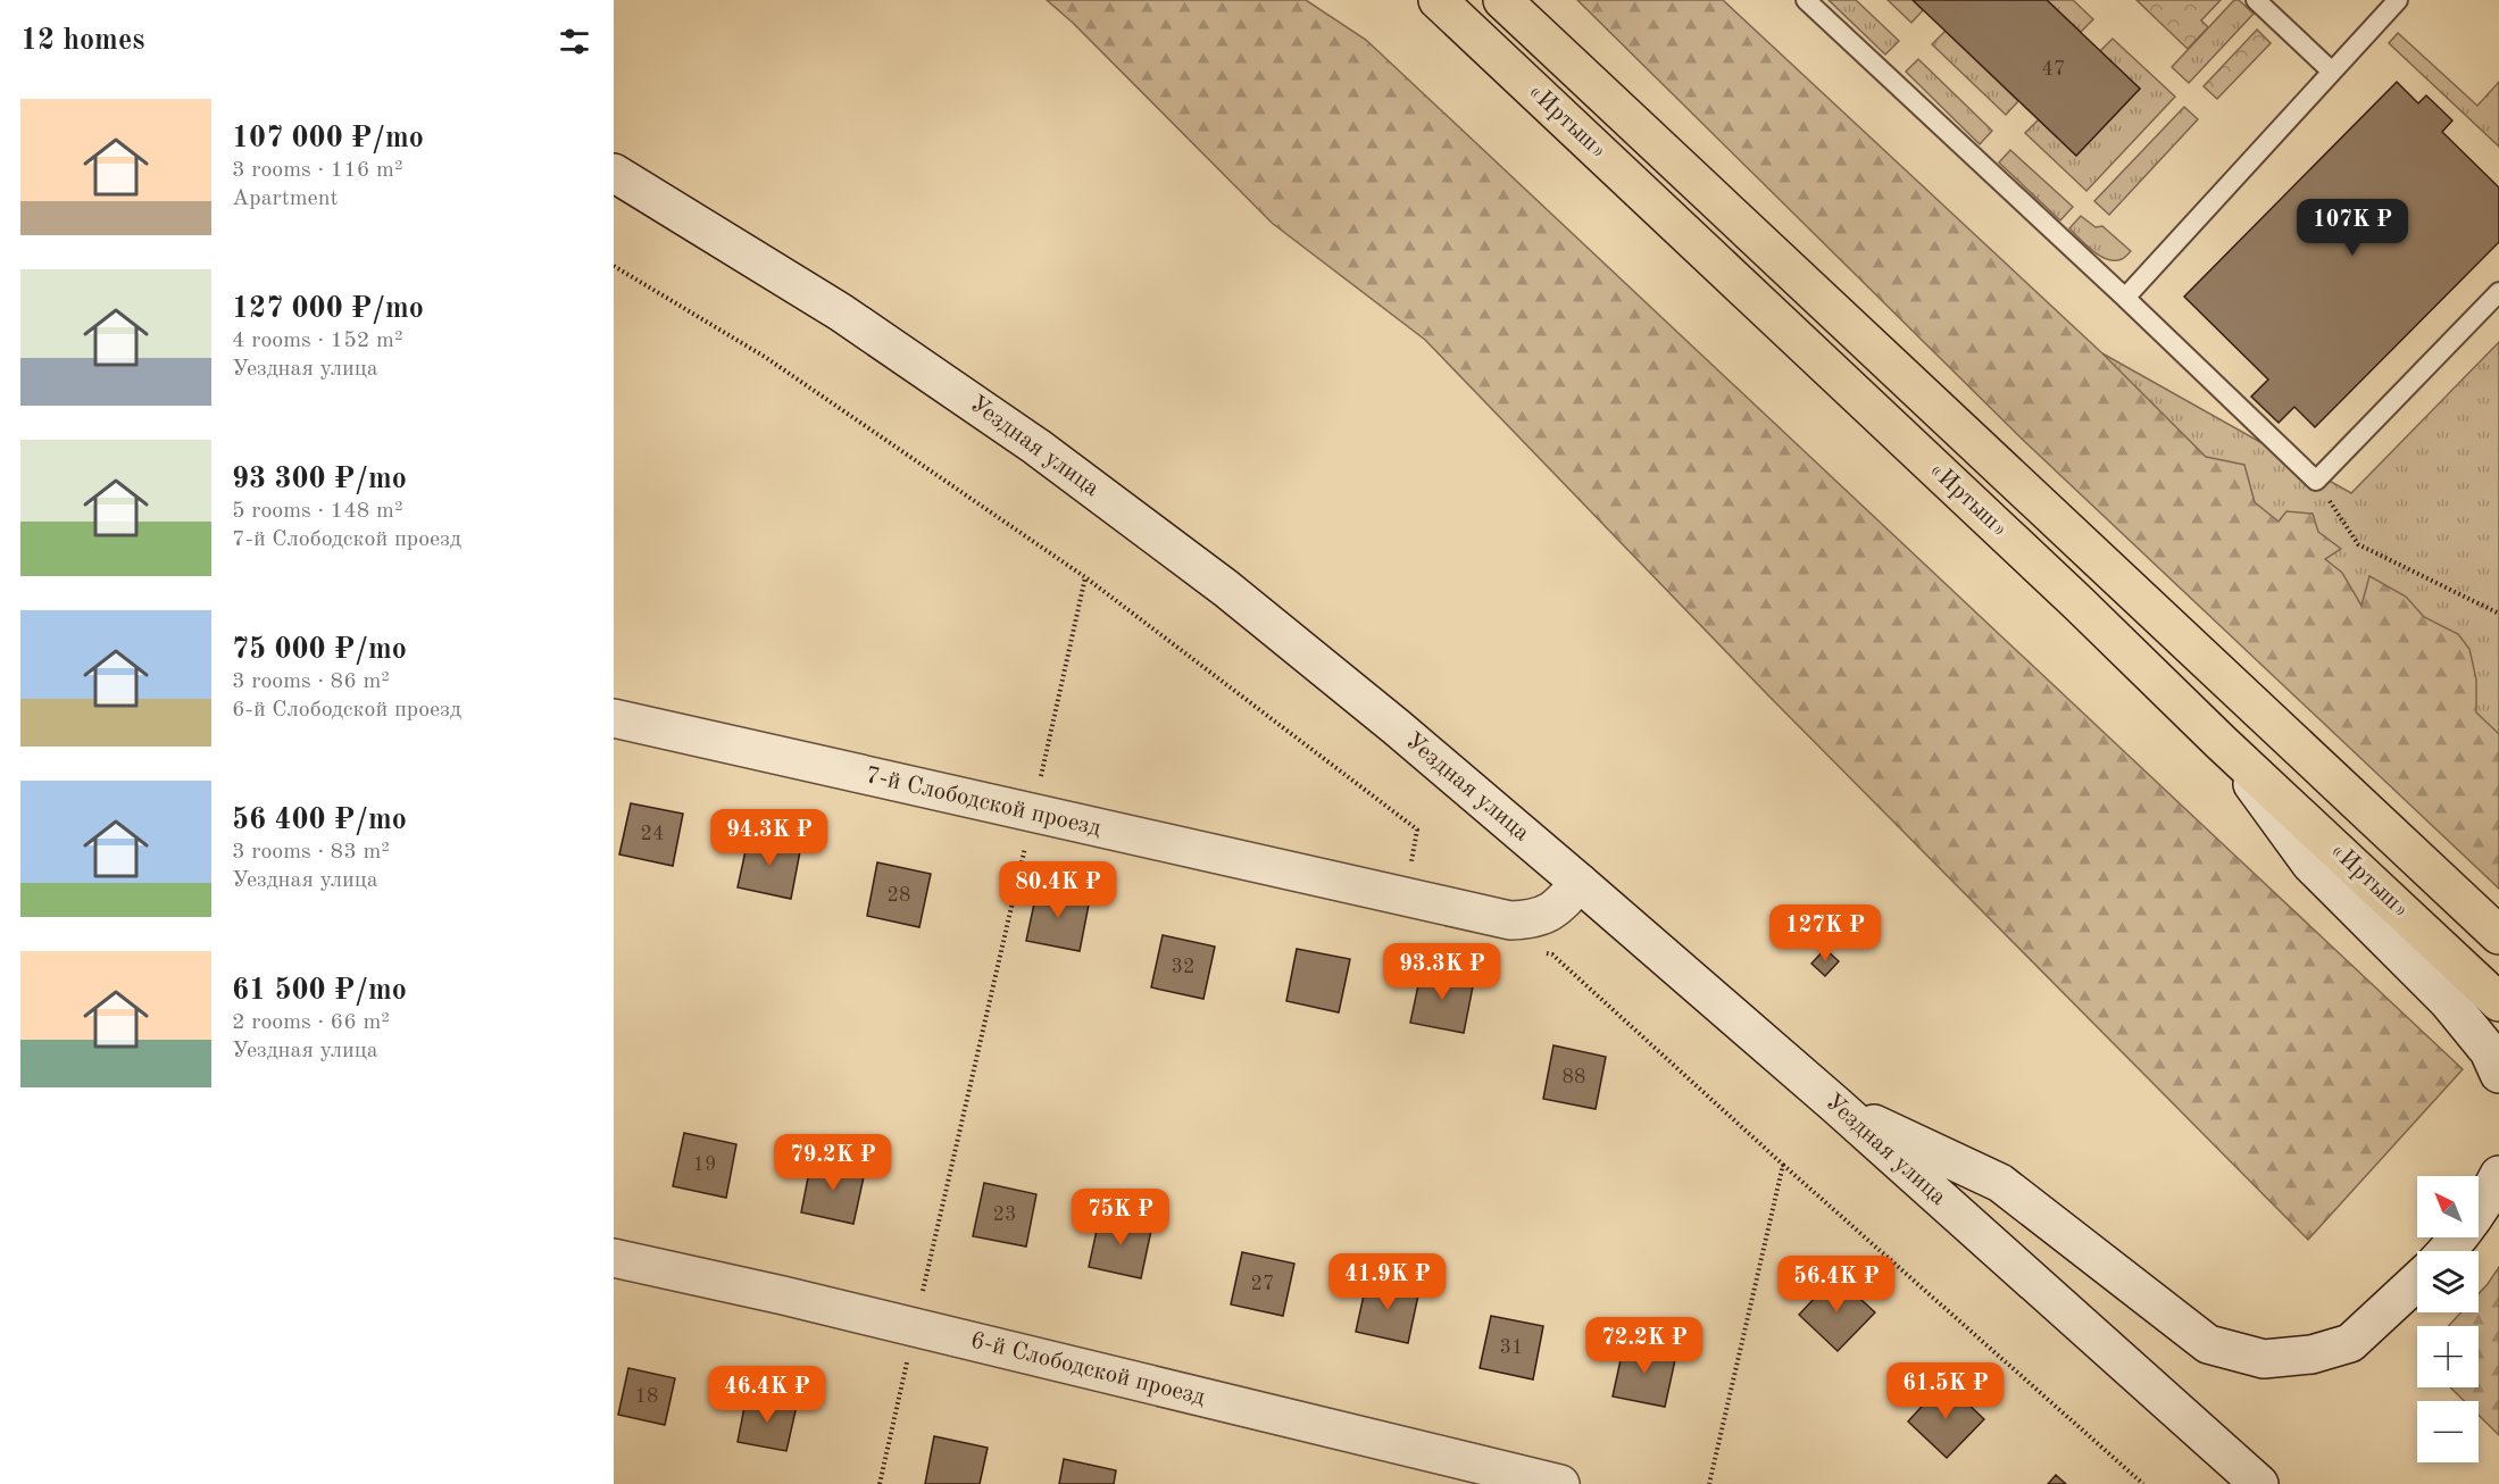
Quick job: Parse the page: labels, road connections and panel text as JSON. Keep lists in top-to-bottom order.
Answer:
{
  "streets": {
    "highway": ["«Иртыш»"],
    "street": ["Уездная улица", "7-й Слободской проезд", "6-й Слободской проезд"]
  },
  "crossings": [
    ["Уездная улица", "7-й Слободской проезд"]
  ],
  "house_numbers": [
    "47",
    "24",
    "28",
    "32",
    "88",
    "19",
    "23",
    "27",
    "31",
    "18"
  ],
  "north": "top left",
  "page": {
    "heading": "12 homes",
    "list": [
      {
        "name": "107 000 ₽/mo",
        "note": "3 rooms · 116 m² · Apartment"
      },
      {
        "name": "127 000 ₽/mo",
        "note": "4 rooms · 152 m² · Уездная улица"
      },
      {
        "name": "93 300 ₽/mo",
        "note": "5 rooms · 148 m² · 7-й Слободской проезд"
      },
      {
        "name": "75 000 ₽/mo",
        "note": "3 rooms · 86 m² · 6-й Слободской проезд"
      },
      {
        "name": "56 400 ₽/mo",
        "note": "3 rooms · 83 m² · Уездная улица"
      },
      {
        "name": "61 500 ₽/mo",
        "note": "2 rooms · 66 m² · Уездная улица"
      }
    ],
    "price": [
      "107K ₽",
      "94.3K ₽",
      "80.4K ₽",
      "127K ₽",
      "93.3K ₽",
      "79.2K ₽",
      "75K ₽",
      "41.9K ₽",
      "56.4K ₽",
      "72.2K ₽",
      "61.5K ₽",
      "46.4K ₽"
    ],
    "map_buttons": ["+", "−"]
  }
}
